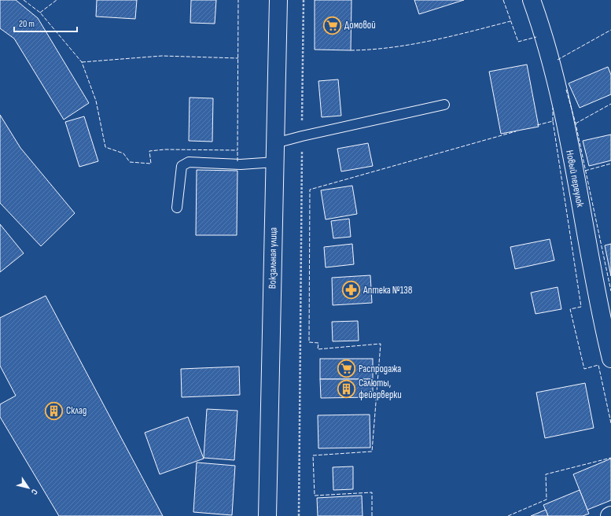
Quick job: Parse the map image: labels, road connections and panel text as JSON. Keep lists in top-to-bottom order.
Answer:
{
  "streets": {
    "main road": ["Новый переулок", "Вокзальная улица"]
  },
  "places": {
    "supermarket": ["Домовой", "Распродажа"],
    "pharmacy": ["Аптека №138"],
    "building": ["Салюты, фейерверки", "Склад"]
  },
  "scale_bar": "20 m",
  "north": "bottom right"
}
